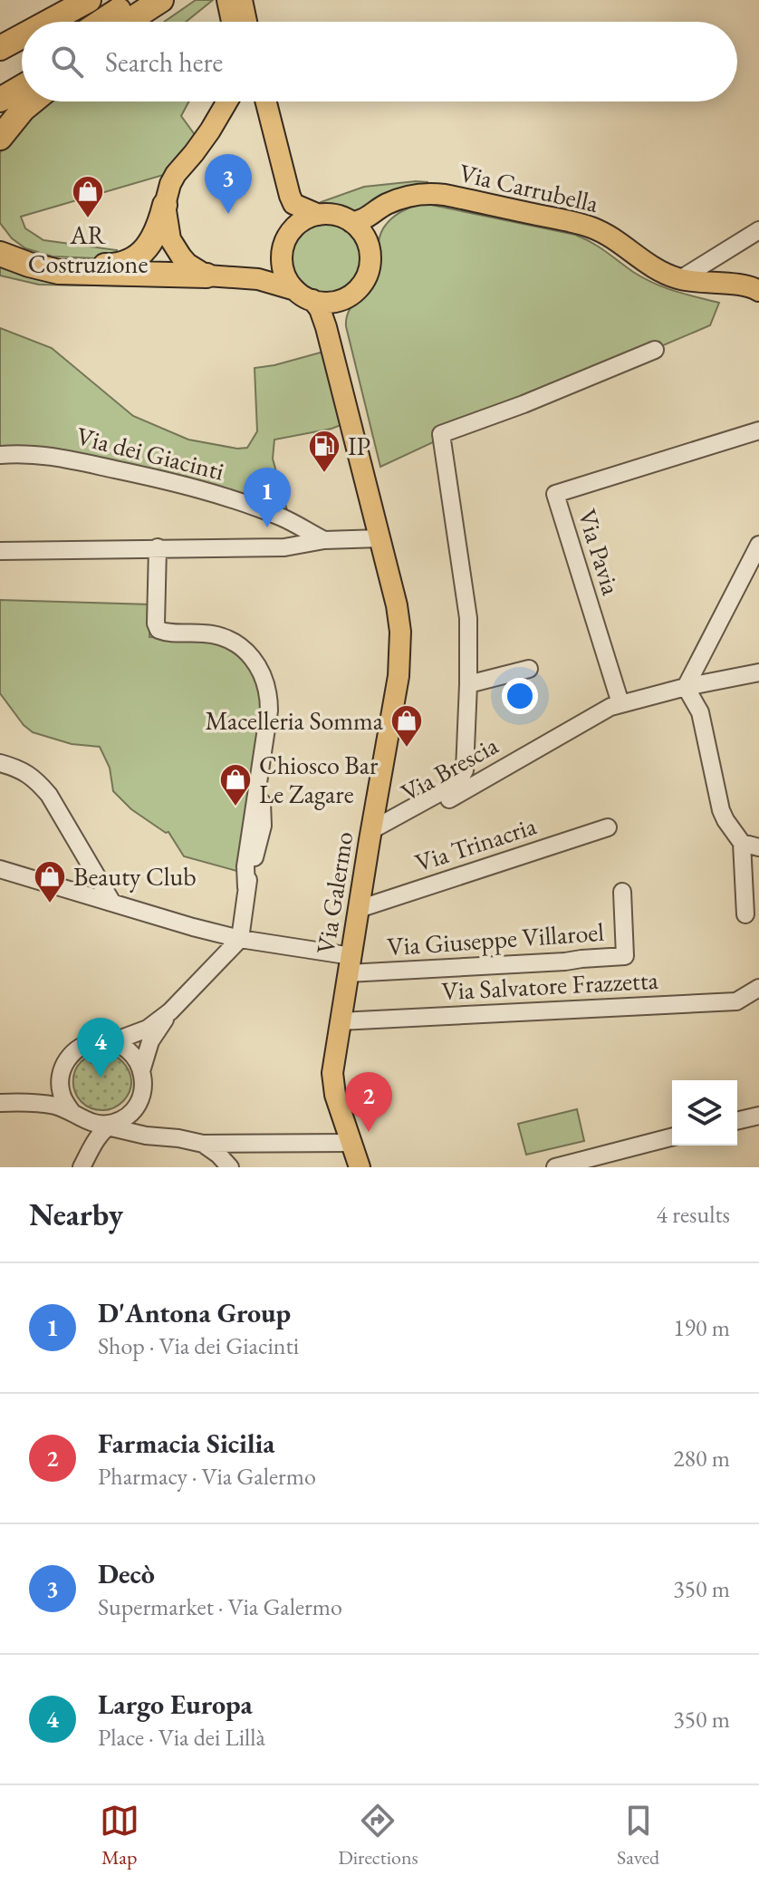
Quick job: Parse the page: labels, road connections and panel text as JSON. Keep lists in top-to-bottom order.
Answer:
{
  "streets": {
    "main road": ["Via Carrubella", "Via Galermo"],
    "street": [
      "Via dei Giacinti",
      "Via Pavia",
      "Via Brescia",
      "Via Trinacria",
      "Via Giuseppe Villaroel",
      "Via Salvatore Frazzetta"
    ]
  },
  "crossings": [
    ["Via Pavia", "Via Brescia"],
    ["Via Brescia", "Via Galermo"],
    ["Via Trinacria", "Via Galermo"],
    ["Via Galermo", "Via Giuseppe Villaroel"],
    ["Via Galermo", "Via Salvatore Frazzetta"]
  ],
  "places": {
    "shop": [
      "AR Costruzione",
      "Macelleria Somma",
      "Chiosco Bar Le Zagare",
      "Beauty Club"
    ],
    "fuel station": ["IP"]
  },
  "page": {
    "search": "Search here",
    "pins": [
      "3",
      "1",
      "4",
      "2"
    ],
    "heading": ["Nearby", "4 results"],
    "list": [
      {
        "mark": "1",
        "name": "D'Antona Group",
        "note": "Shop · Via dei Giacinti",
        "value": "190 m"
      },
      {
        "mark": "2",
        "name": "Farmacia Sicilia",
        "note": "Pharmacy · Via Galermo",
        "value": "280 m"
      },
      {
        "mark": "3",
        "name": "Decò",
        "note": "Supermarket · Via Galermo",
        "value": "350 m"
      },
      {
        "mark": "4",
        "name": "Largo Europa",
        "note": "Place · Via dei Lillà",
        "value": "350 m"
      }
    ],
    "nav": ["Map", "Directions", "Saved"]
  }
}
